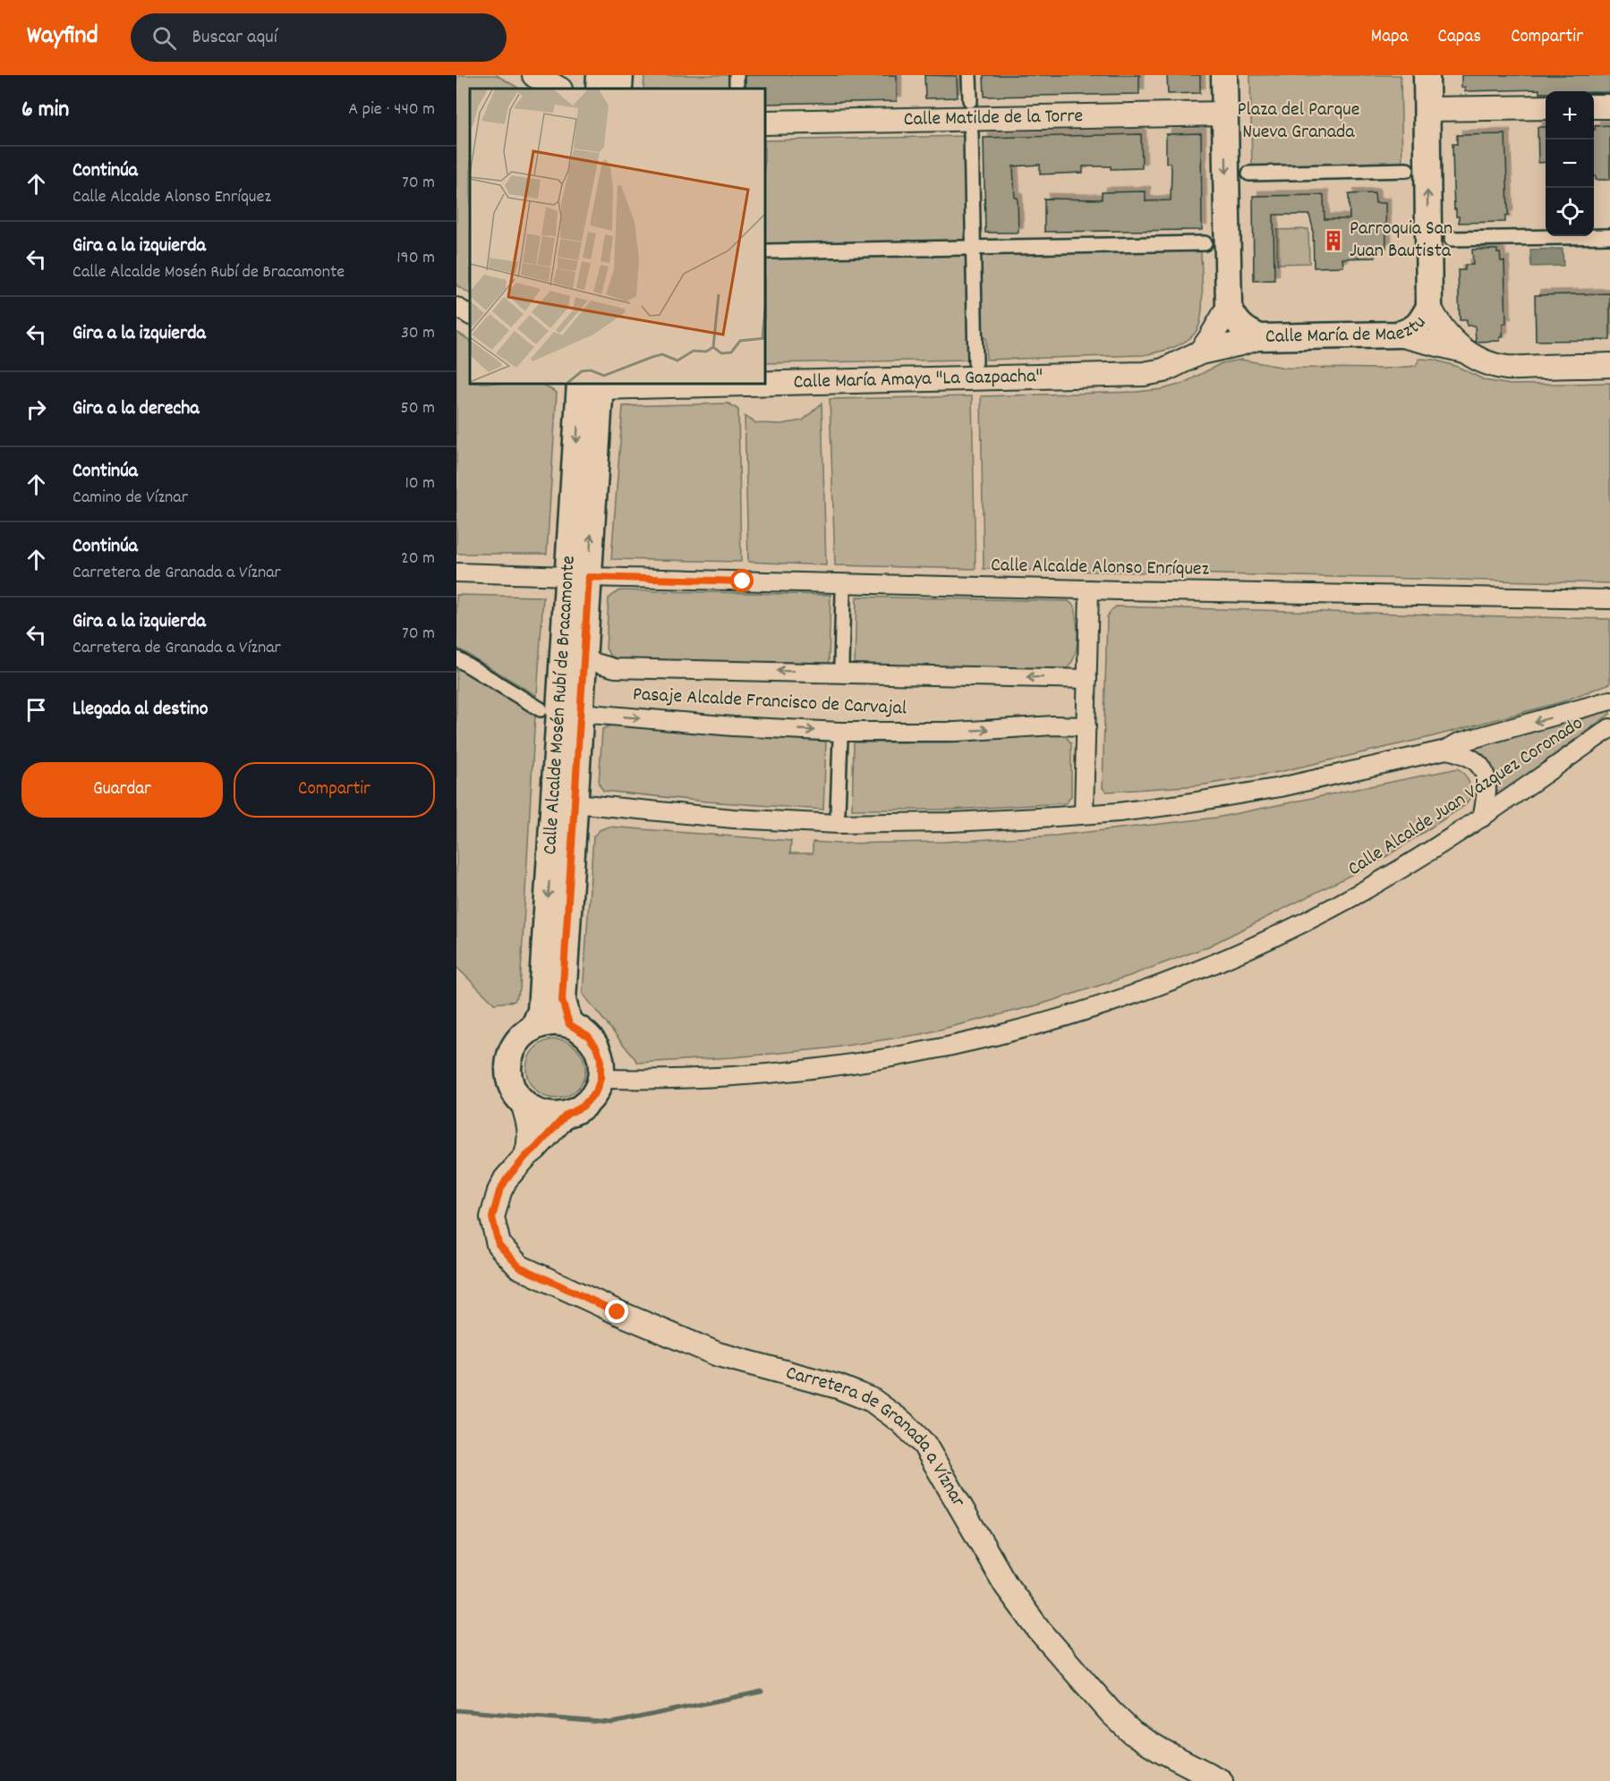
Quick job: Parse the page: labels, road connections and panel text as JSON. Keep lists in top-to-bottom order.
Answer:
{
  "streets": {
    "main road": ["Calle María de Maeztu", "Calle Alcalde Mosén Rubí de Bracamonte"],
    "street": [
      "Calle Matilde de la Torre",
      "Calle María Amaya \"La Gazpacha\"",
      "Calle Alcalde Alonso Enríquez",
      "Pasaje Alcalde Francisco de Carvajal",
      "Calle Alcalde Juan Vázquez Coronado",
      "Carretera de Granada a Víznar"
    ]
  },
  "crossings": [
    ["Calle María de Maeztu", "Calle María Amaya \"La Gazpacha\""],
    ["Calle Alcalde Alonso Enríquez", "Calle Alcalde Mosén Rubí de Bracamonte"],
    ["Pasaje Alcalde Francisco de Carvajal", "Calle Alcalde Mosén Rubí de Bracamonte"],
    ["Calle Alcalde Mosén Rubí de Bracamonte", "Calle Alcalde Juan Vázquez Coronado"],
    ["Calle Alcalde Mosén Rubí de Bracamonte", "Carretera de Granada a Víznar"],
    ["Calle Alcalde Juan Vázquez Coronado", "Carretera de Granada a Víznar"]
  ],
  "parks": ["Plaza del Parque Nueva Granada"],
  "places": {
    "building": ["Parroquia San Juan Bautista"]
  },
  "page": {
    "header": "Wayfind",
    "search": "Buscar aquí",
    "nav": ["Mapa", "Capas", "Compartir"],
    "heading": ["6 min", "A pie · 440 m"],
    "map_buttons": ["+", "−"],
    "list": [
      ["Continúa", "Calle Alcalde Alonso Enríquez", "70 m"],
      ["Gira a la izquierda", "Calle Alcalde Mosén Rubí de Bracamonte", "190 m"],
      ["Gira a la izquierda", "30 m"],
      ["Gira a la derecha", "50 m"],
      ["Continúa", "Camino de Víznar", "10 m"],
      ["Continúa", "Carretera de Granada a Víznar", "20 m"],
      ["Gira a la izquierda", "Carretera de Granada a Víznar", "70 m"],
      "Llegada al destino"
    ],
    "buttons": ["Guardar", "Compartir"]
  }
}
